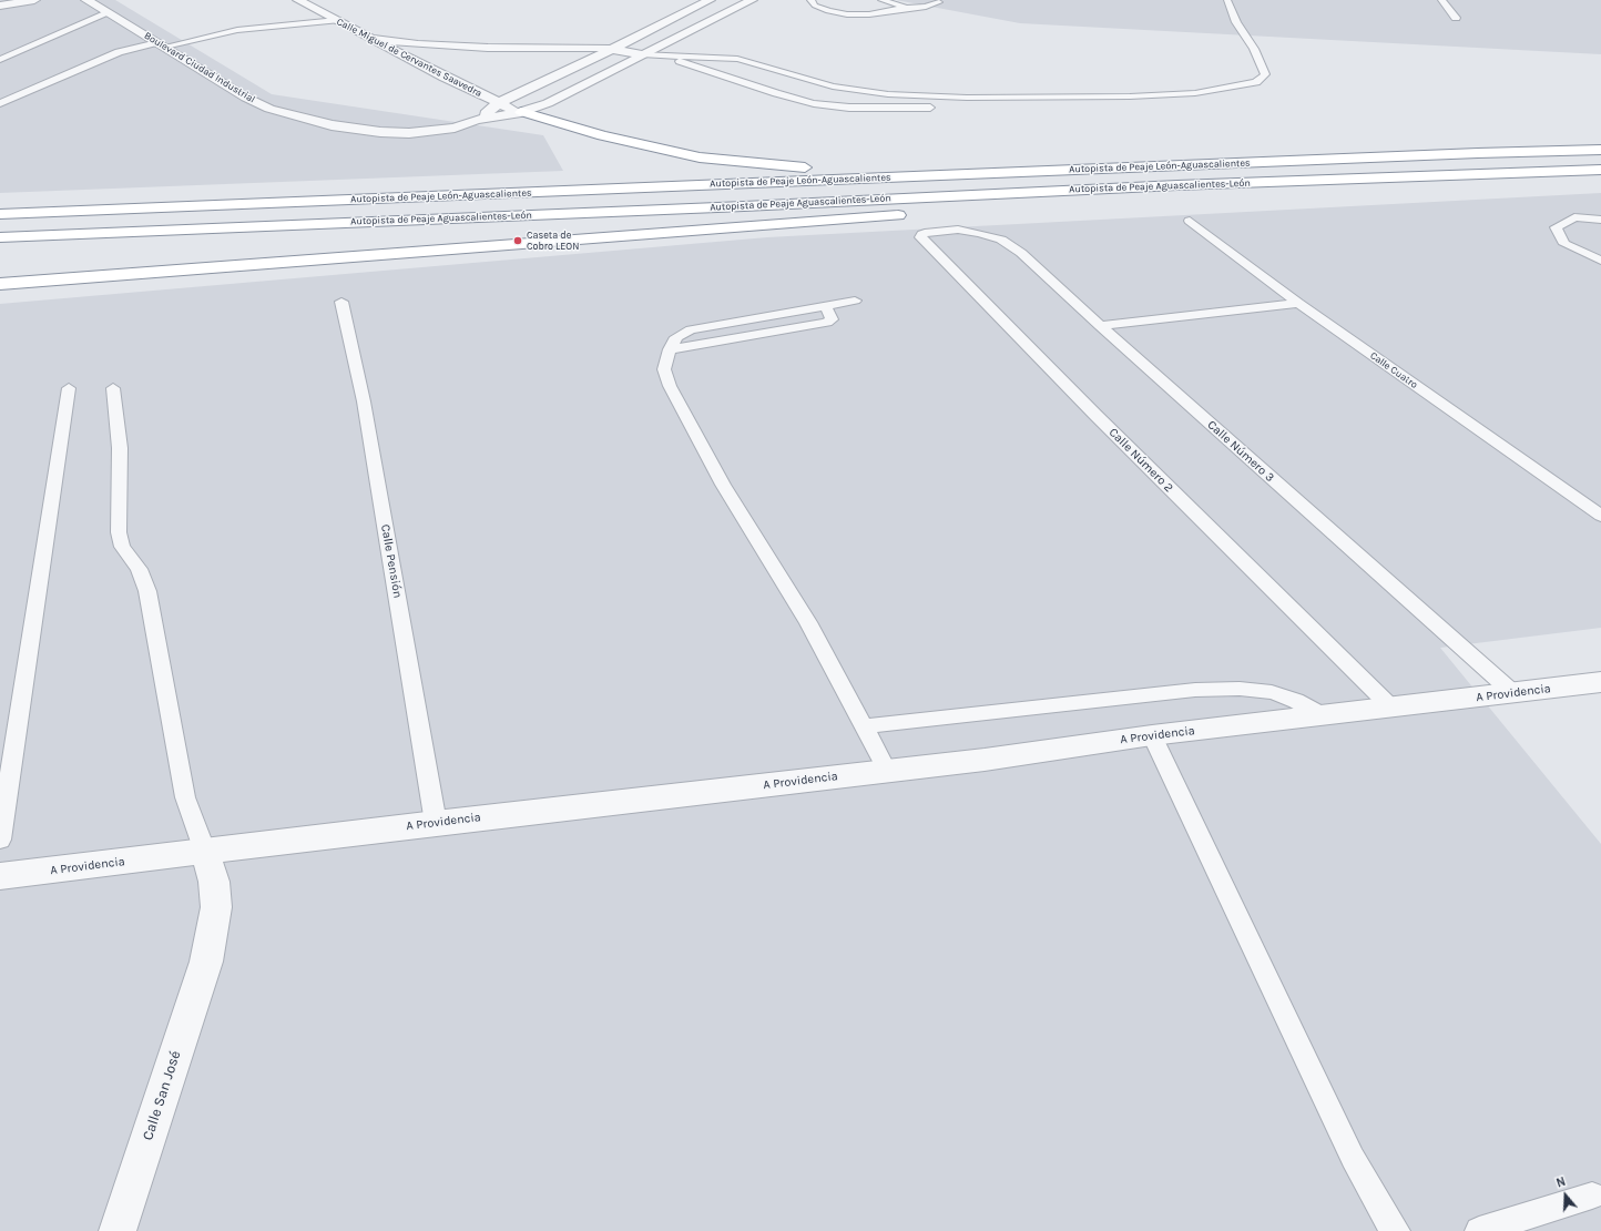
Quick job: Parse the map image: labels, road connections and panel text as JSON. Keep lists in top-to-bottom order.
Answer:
{
  "streets": {
    "highway": ["Autopista de Peaje León-Aguascalientes", "Autopista de Peaje Aguascalientes-León"],
    "street": [
      "Calle Miguel de Cervantes Saavedra",
      "Boulevard Ciudad Industrial",
      "A Providencia",
      "Calle San José"
    ],
    "lane": [
      "Calle Cuatro",
      "Calle Número 3",
      "Calle Número 2",
      "Calle Pensión"
    ]
  },
  "crossings": [
    ["Calle Miguel de Cervantes Saavedra", "Boulevard Ciudad Industrial"],
    ["Calle Número 3", "Calle Número 2"],
    ["Calle Número 3", "A Providencia"],
    ["Calle Número 2", "A Providencia"],
    ["Calle Pensión", "A Providencia"],
    ["A Providencia", "Calle San José"]
  ],
  "places": ["Caseta de Cobro LEON"],
  "north": "top"
}
